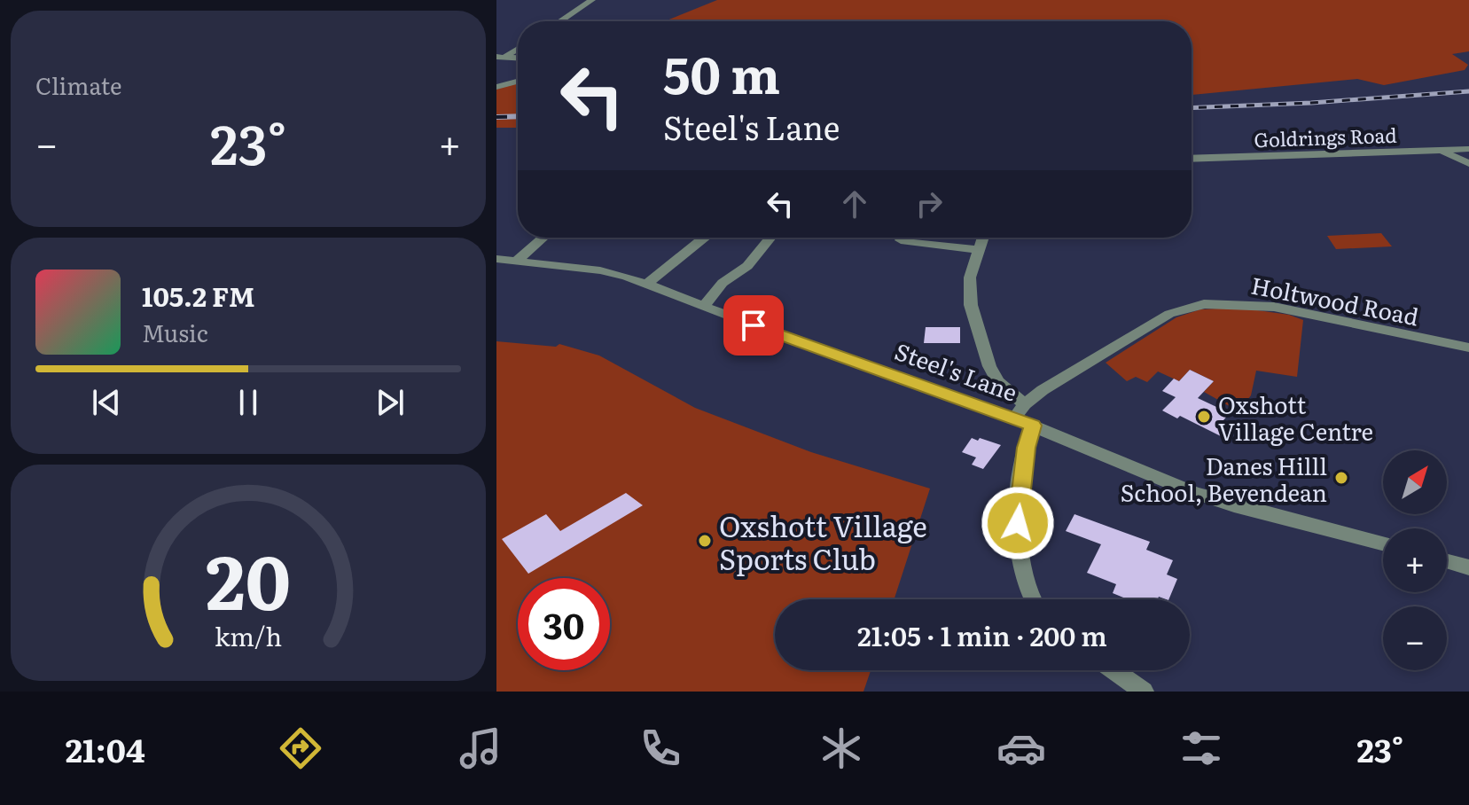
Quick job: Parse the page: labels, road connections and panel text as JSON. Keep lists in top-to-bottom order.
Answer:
{
  "streets": {
    "street": ["Goldrings Road", "Holtwood Road", "Steel's Lane"]
  },
  "crossings": [
    ["Holtwood Road", "Steel's Lane"]
  ],
  "places": ["Oxshott Village Centre", "Danes Hilll School, Bevendean", "Oxshott Village Sports Club"],
  "north": "top right",
  "page": {
    "tile": "Climate",
    "turn": ["50 m", "Steel's Lane"],
    "heat": ["−", "23°", "+"],
    "song": ["105.2 FM", "Music"],
    "map_buttons": ["+", "−"],
    "limit": "30",
    "trip": "21:05 · 1 min · 200 m",
    "tabs": ["21:04", "23°"],
    "gauge": ["20", "km/h"]
  }
}
